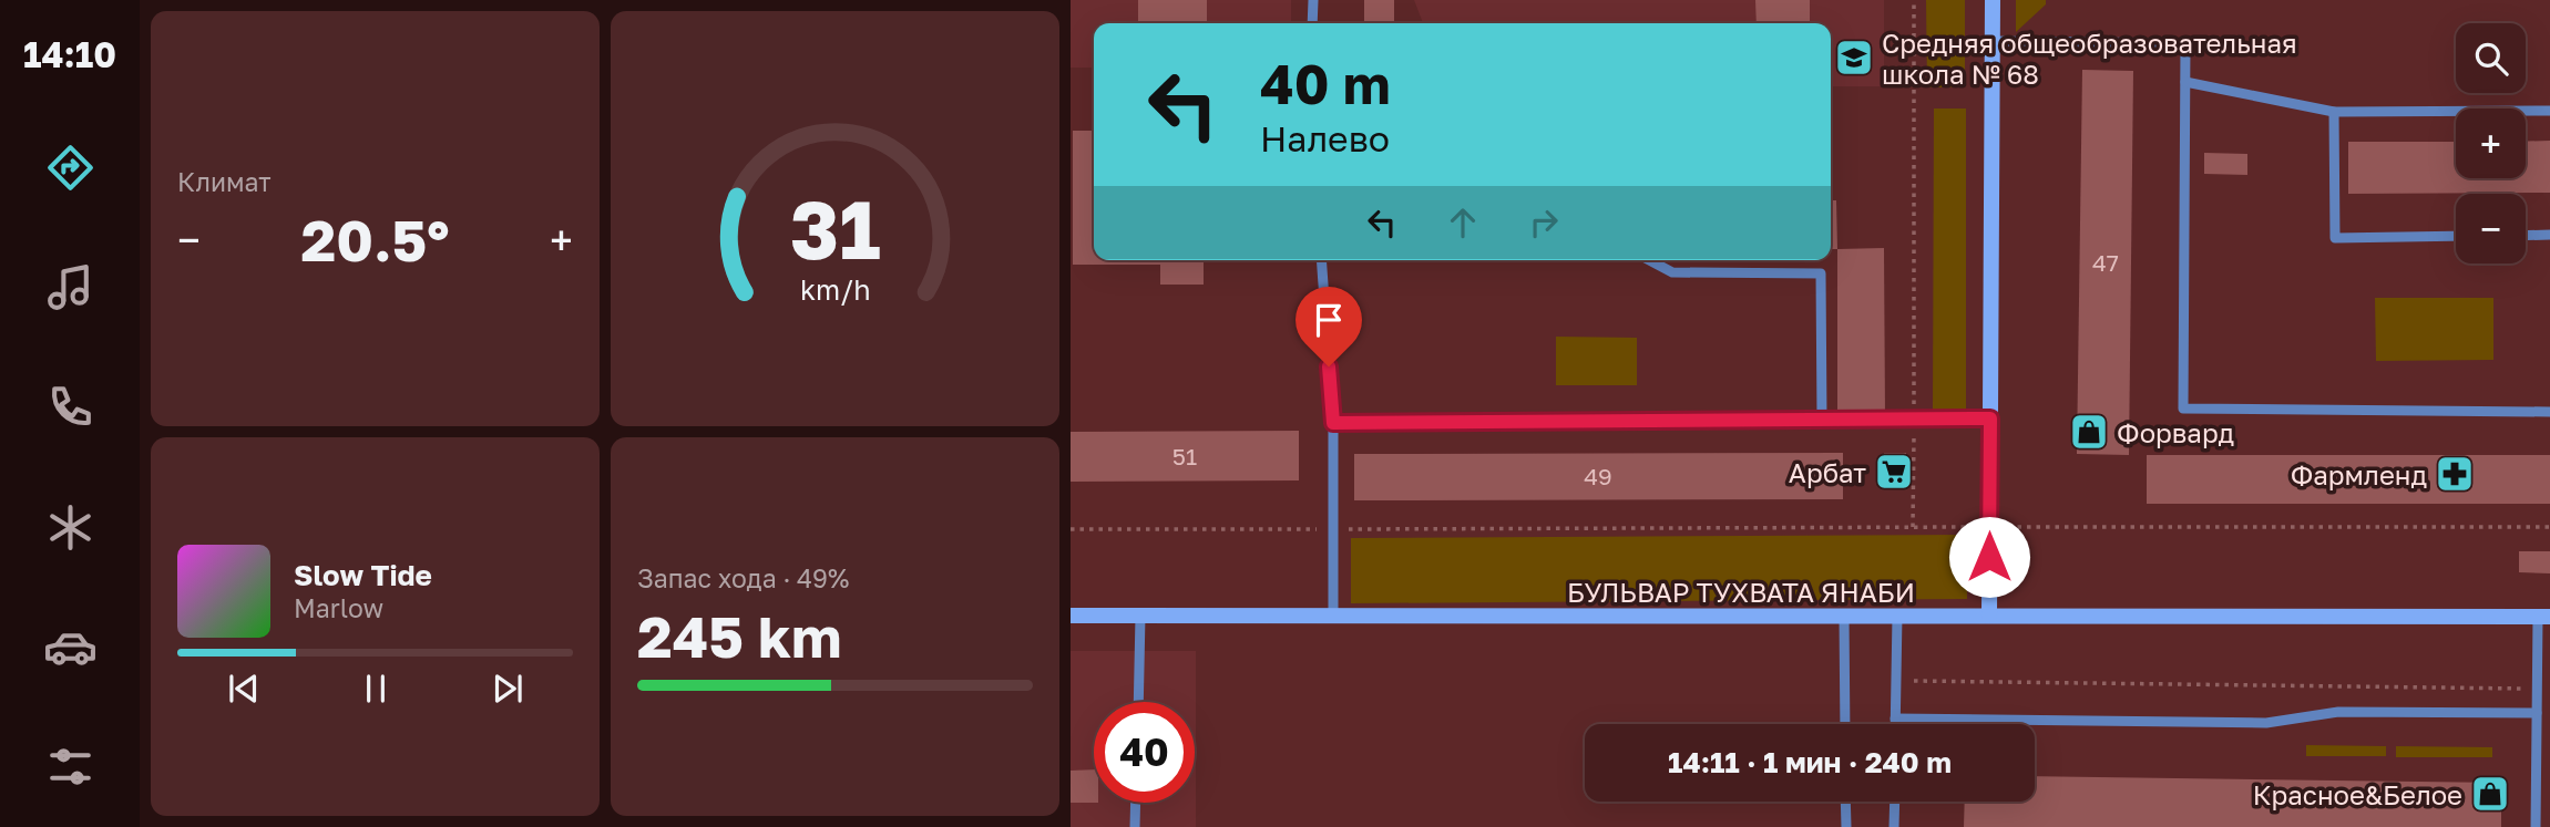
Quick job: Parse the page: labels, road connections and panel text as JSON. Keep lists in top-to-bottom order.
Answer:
{
  "streets": {
    "street": ["БУЛЬВАР ТУХВАТА ЯНАБИ"]
  },
  "places": {
    "school or university": ["Средняя общеобразовательная школа № 68"],
    "shop": ["Форвард", "Красное&Белое"],
    "supermarket": ["Арбат"],
    "pharmacy": ["Фармленд"]
  },
  "house_numbers": ["47", "51", "49"],
  "page": {
    "tabs": "14:10",
    "tile": [
      "Климат",
      ["Запас хода · 49%", "245 km"]
    ],
    "map_buttons": ["+", "−"],
    "turn": ["40 m", "Налево"],
    "heat": ["−", "20.5°", "+"],
    "song": ["Slow Tide", "Marlow"],
    "limit": "40",
    "trip": "14:11 · 1 мин · 240 m",
    "gauge": ["31", "km/h"]
  }
}
